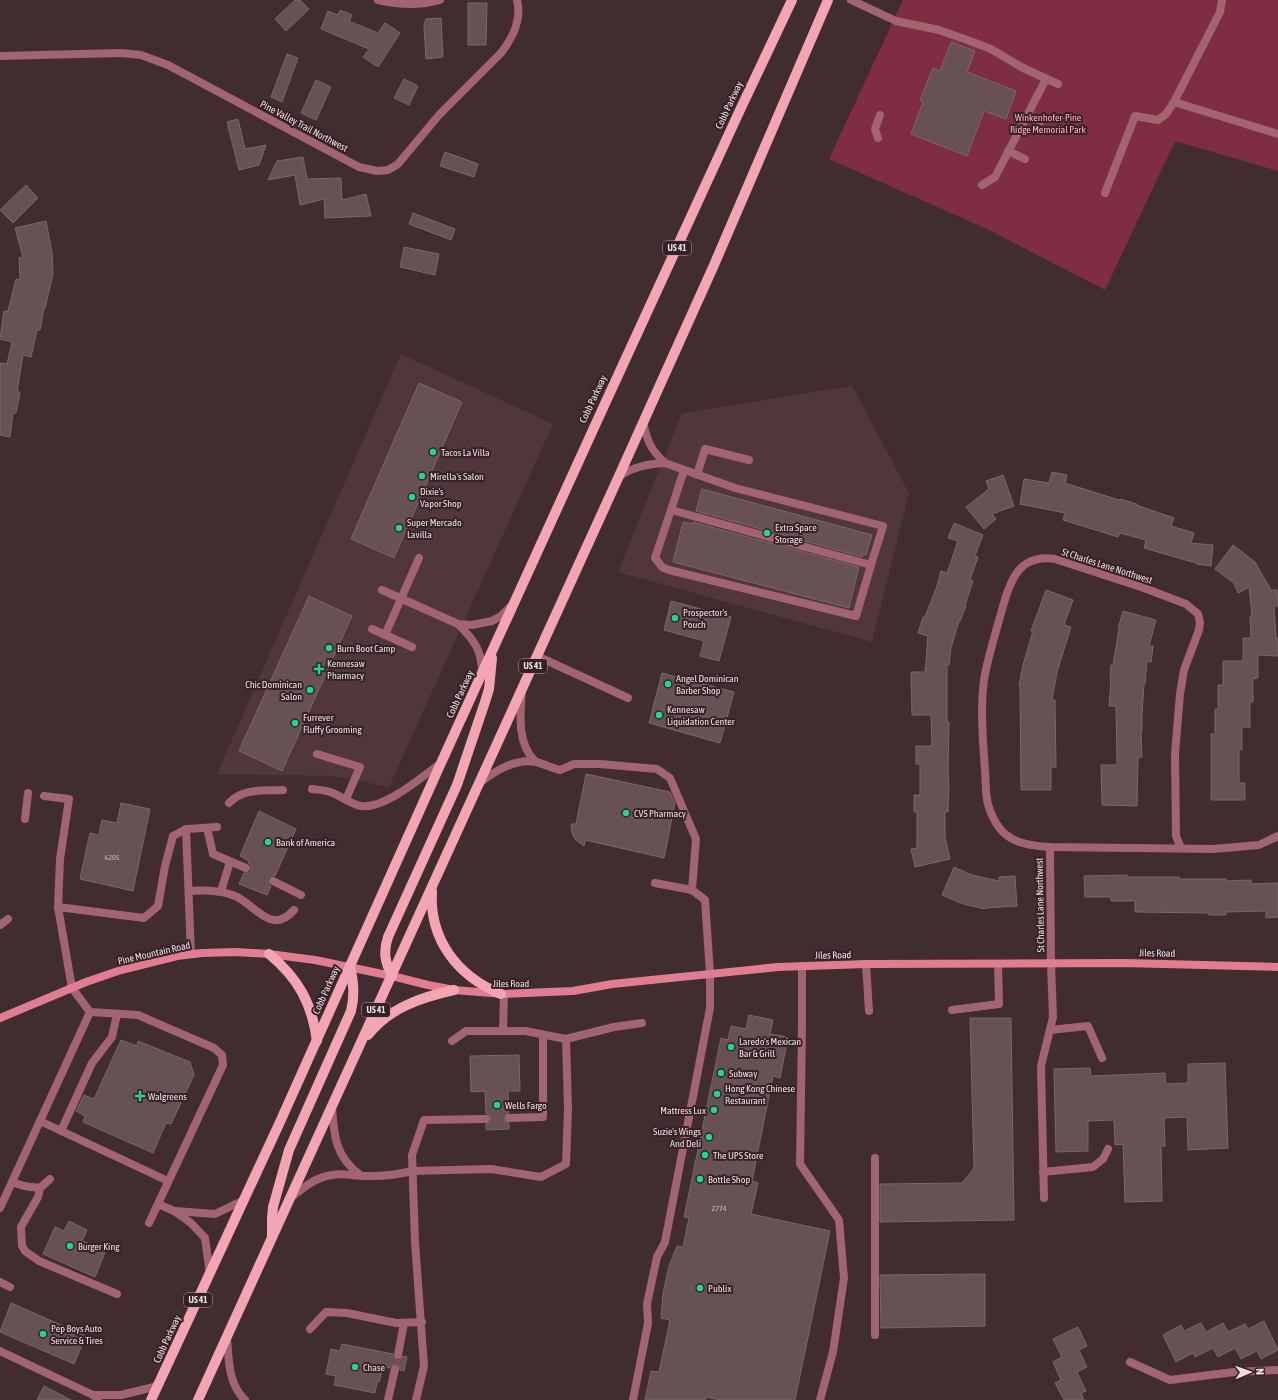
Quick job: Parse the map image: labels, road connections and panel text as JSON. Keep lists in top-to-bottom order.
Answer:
{
  "streets": {
    "main road": ["Cobb Parkway", "US 41"],
    "street": [
      "Pine Valley Trail Northwest",
      "St Charles Lane Northwest",
      "Pine Mountain Road",
      "Jiles Road"
    ]
  },
  "crossings": [
    ["Cobb Parkway", "Pine Mountain Road"],
    ["US 41", "Pine Mountain Road"],
    ["US 41", "Jiles Road"],
    ["St Charles Lane Northwest", "Jiles Road"],
    ["Pine Mountain Road", "Jiles Road"]
  ],
  "parks": ["Winkenhofer-Pine Ridge Memorial Park"],
  "places": {
    "other": [
      "Tacos La Villa",
      "Mirella's Salon",
      "Dixie's Vapor Shop",
      "Super Mercado Lavilla",
      "Extra Space Storage",
      "Prospector's Pouch",
      "Burn Boot Camp",
      "Angel Dominican Barber Shop",
      "Chic Dominican Salon",
      "Kennesaw Liquidation Center",
      "Furrever Fluffy Grooming",
      "CVS Pharmacy",
      "Bank of America",
      "Laredo's Mexican Bar & Grill",
      "Subway",
      "Hong Kong Chinese Restaurant",
      "Wells Fargo",
      "Mattress Lux",
      "Suzie's Wings And Deli",
      "The UPS Store",
      "Bottle Shop",
      "Burger King",
      "Publix",
      "Pep Boys Auto Service & Tires",
      "Chase"
    ],
    "health": ["Kennesaw Pharmacy", "Walgreens"]
  },
  "house_numbers": ["6205", "2774"],
  "north": "right"
}
